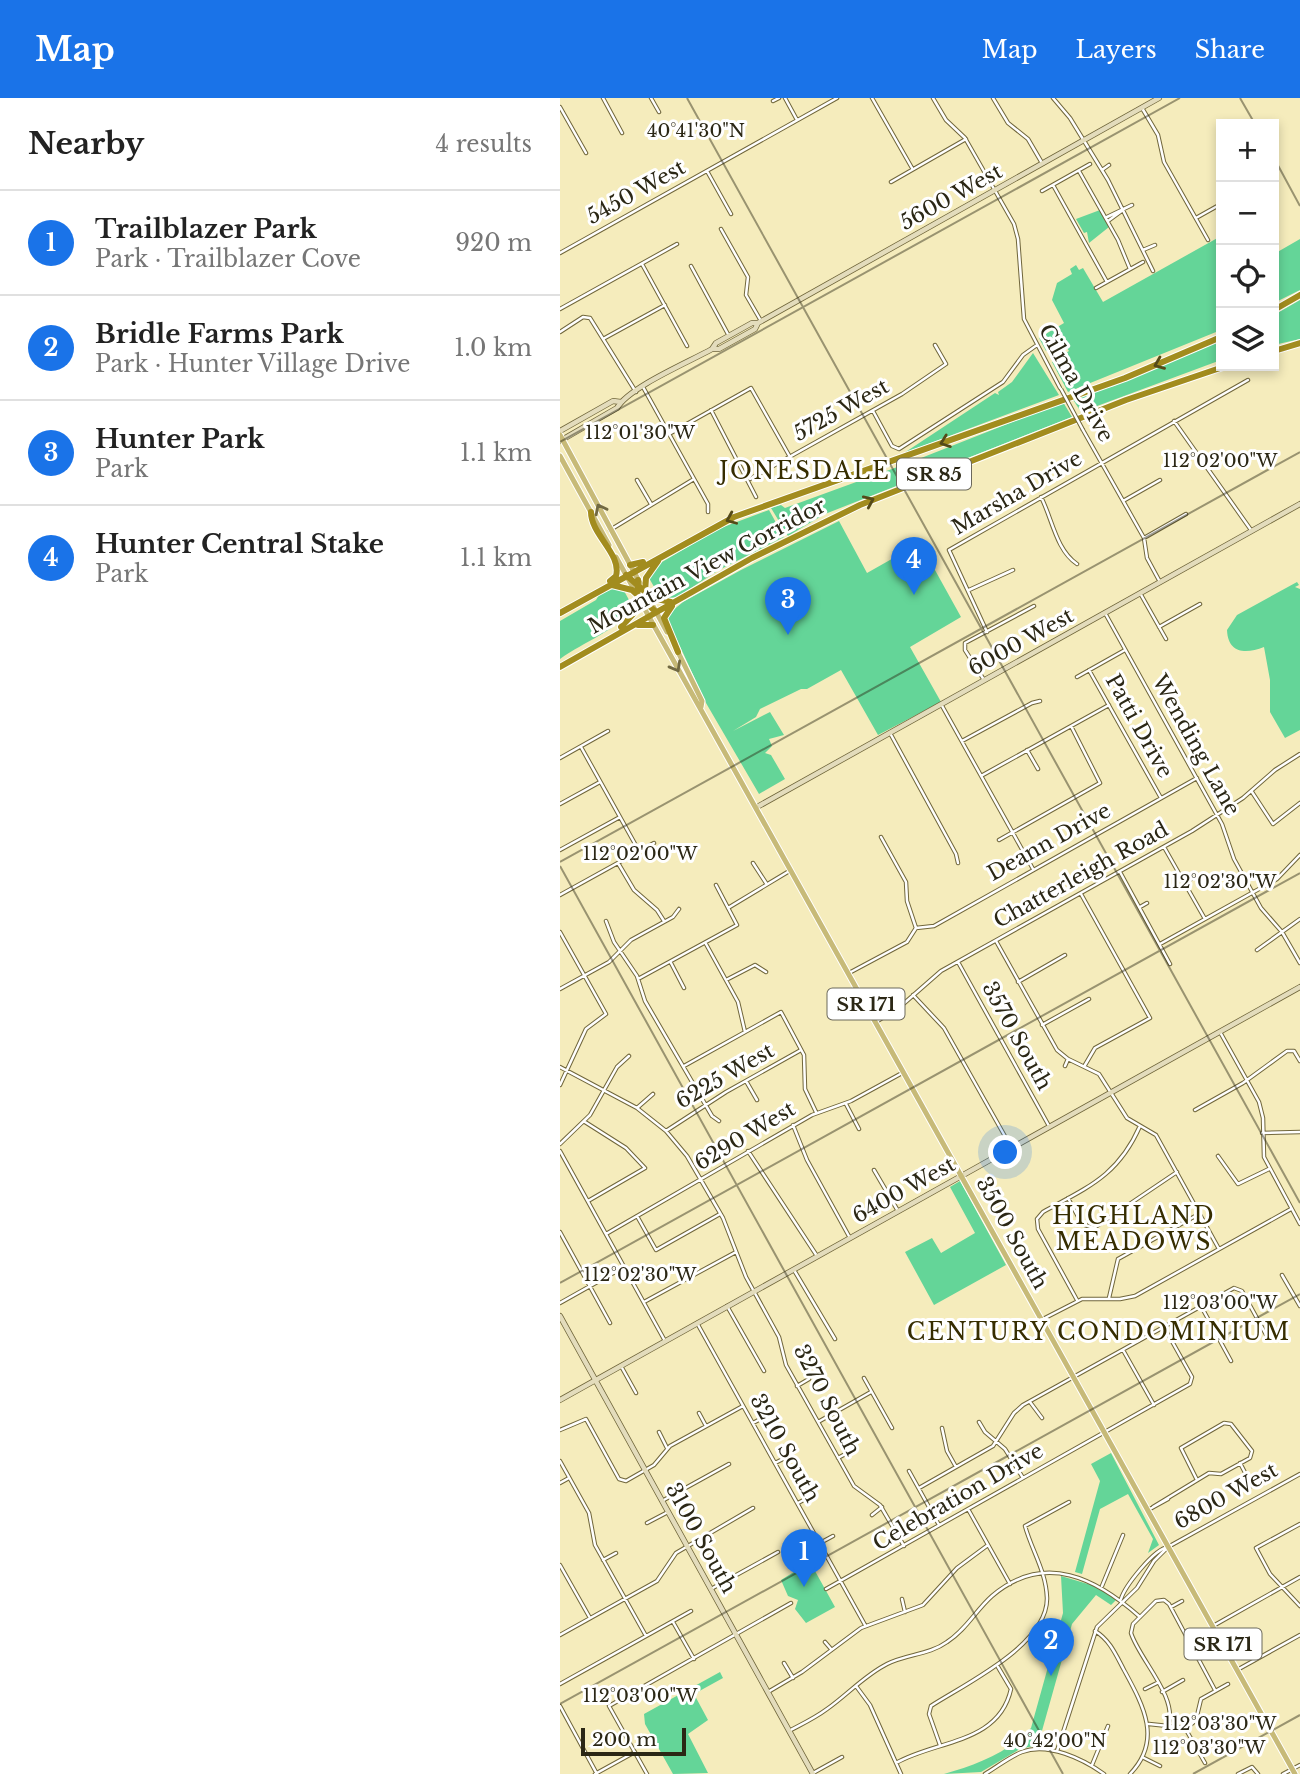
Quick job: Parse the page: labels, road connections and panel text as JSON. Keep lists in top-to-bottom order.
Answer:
{
  "streets": {
    "highway": ["SR 85", "Mountain View Corridor"],
    "main road": ["SR 171", "3500 South"],
    "street": [
      "5450 West",
      "5600 West",
      "Cilma Drive",
      "5725 West",
      "Marsha Drive",
      "6000 West",
      "Patti Drive",
      "Wending Lane",
      "Deann Drive",
      "Chatterleigh Road",
      "3570 South",
      "6225 West",
      "6290 West",
      "6400 West",
      "3270 South",
      "3210 South",
      "6800 West",
      "Celebration Drive",
      "3100 South"
    ]
  },
  "crossings": [
    ["5600 West", "Cilma Drive"],
    ["Cilma Drive", "Marsha Drive"],
    ["Cilma Drive", "6000 West"],
    ["Mountain View Corridor", "3500 South"],
    ["6000 West", "Wending Lane"],
    ["6000 West", "3500 South"],
    ["Patti Drive", "Wending Lane"],
    ["Patti Drive", "Deann Drive"],
    ["Wending Lane", "Deann Drive"],
    ["Wending Lane", "Chatterleigh Road"],
    ["Chatterleigh Road", "3570 South"],
    ["Chatterleigh Road", "3500 South"],
    ["3570 South", "6400 West"],
    ["6225 West", "3270 South"],
    ["6290 West", "3500 South"],
    ["6290 West", "3270 South"],
    ["6400 West", "3500 South"],
    ["6400 West", "3270 South"],
    ["6400 West", "3210 South"],
    ["6400 West", "3100 South"],
    ["3500 South", "6800 West"],
    ["3500 South", "Celebration Drive"],
    ["3210 South", "Celebration Drive"]
  ],
  "districts": ["JONESDALE", "HIGHLAND MEADOWS", "CENTURY CONDOMINIUM"],
  "scale_bar": "200 m",
  "page": {
    "header": "Map",
    "nav": ["Map", "Layers", "Share"],
    "heading": ["Nearby", "4 results"],
    "map_buttons": ["+", "−"],
    "list": [
      {
        "mark": "1",
        "name": "Trailblazer Park",
        "note": "Park · Trailblazer Cove",
        "value": "920 m"
      },
      {
        "mark": "2",
        "name": "Bridle Farms Park",
        "note": "Park · Hunter Village Drive",
        "value": "1.0 km"
      },
      {
        "mark": "3",
        "name": "Hunter Park",
        "note": "Park",
        "value": "1.1 km"
      },
      {
        "mark": "4",
        "name": "Hunter Central Stake",
        "note": "Park",
        "value": "1.1 km"
      }
    ],
    "pins": [
      "4",
      "3",
      "1",
      "2"
    ],
    "scale": "200 m"
  },
  "coordinates": [
    "40°41'30\"N",
    "112°01'30\"W",
    "112°02'00\"W",
    "112°02'30\"W",
    "112°03'00\"W",
    "112°03'30\"W",
    "40°42'00\"N"
  ]
}
